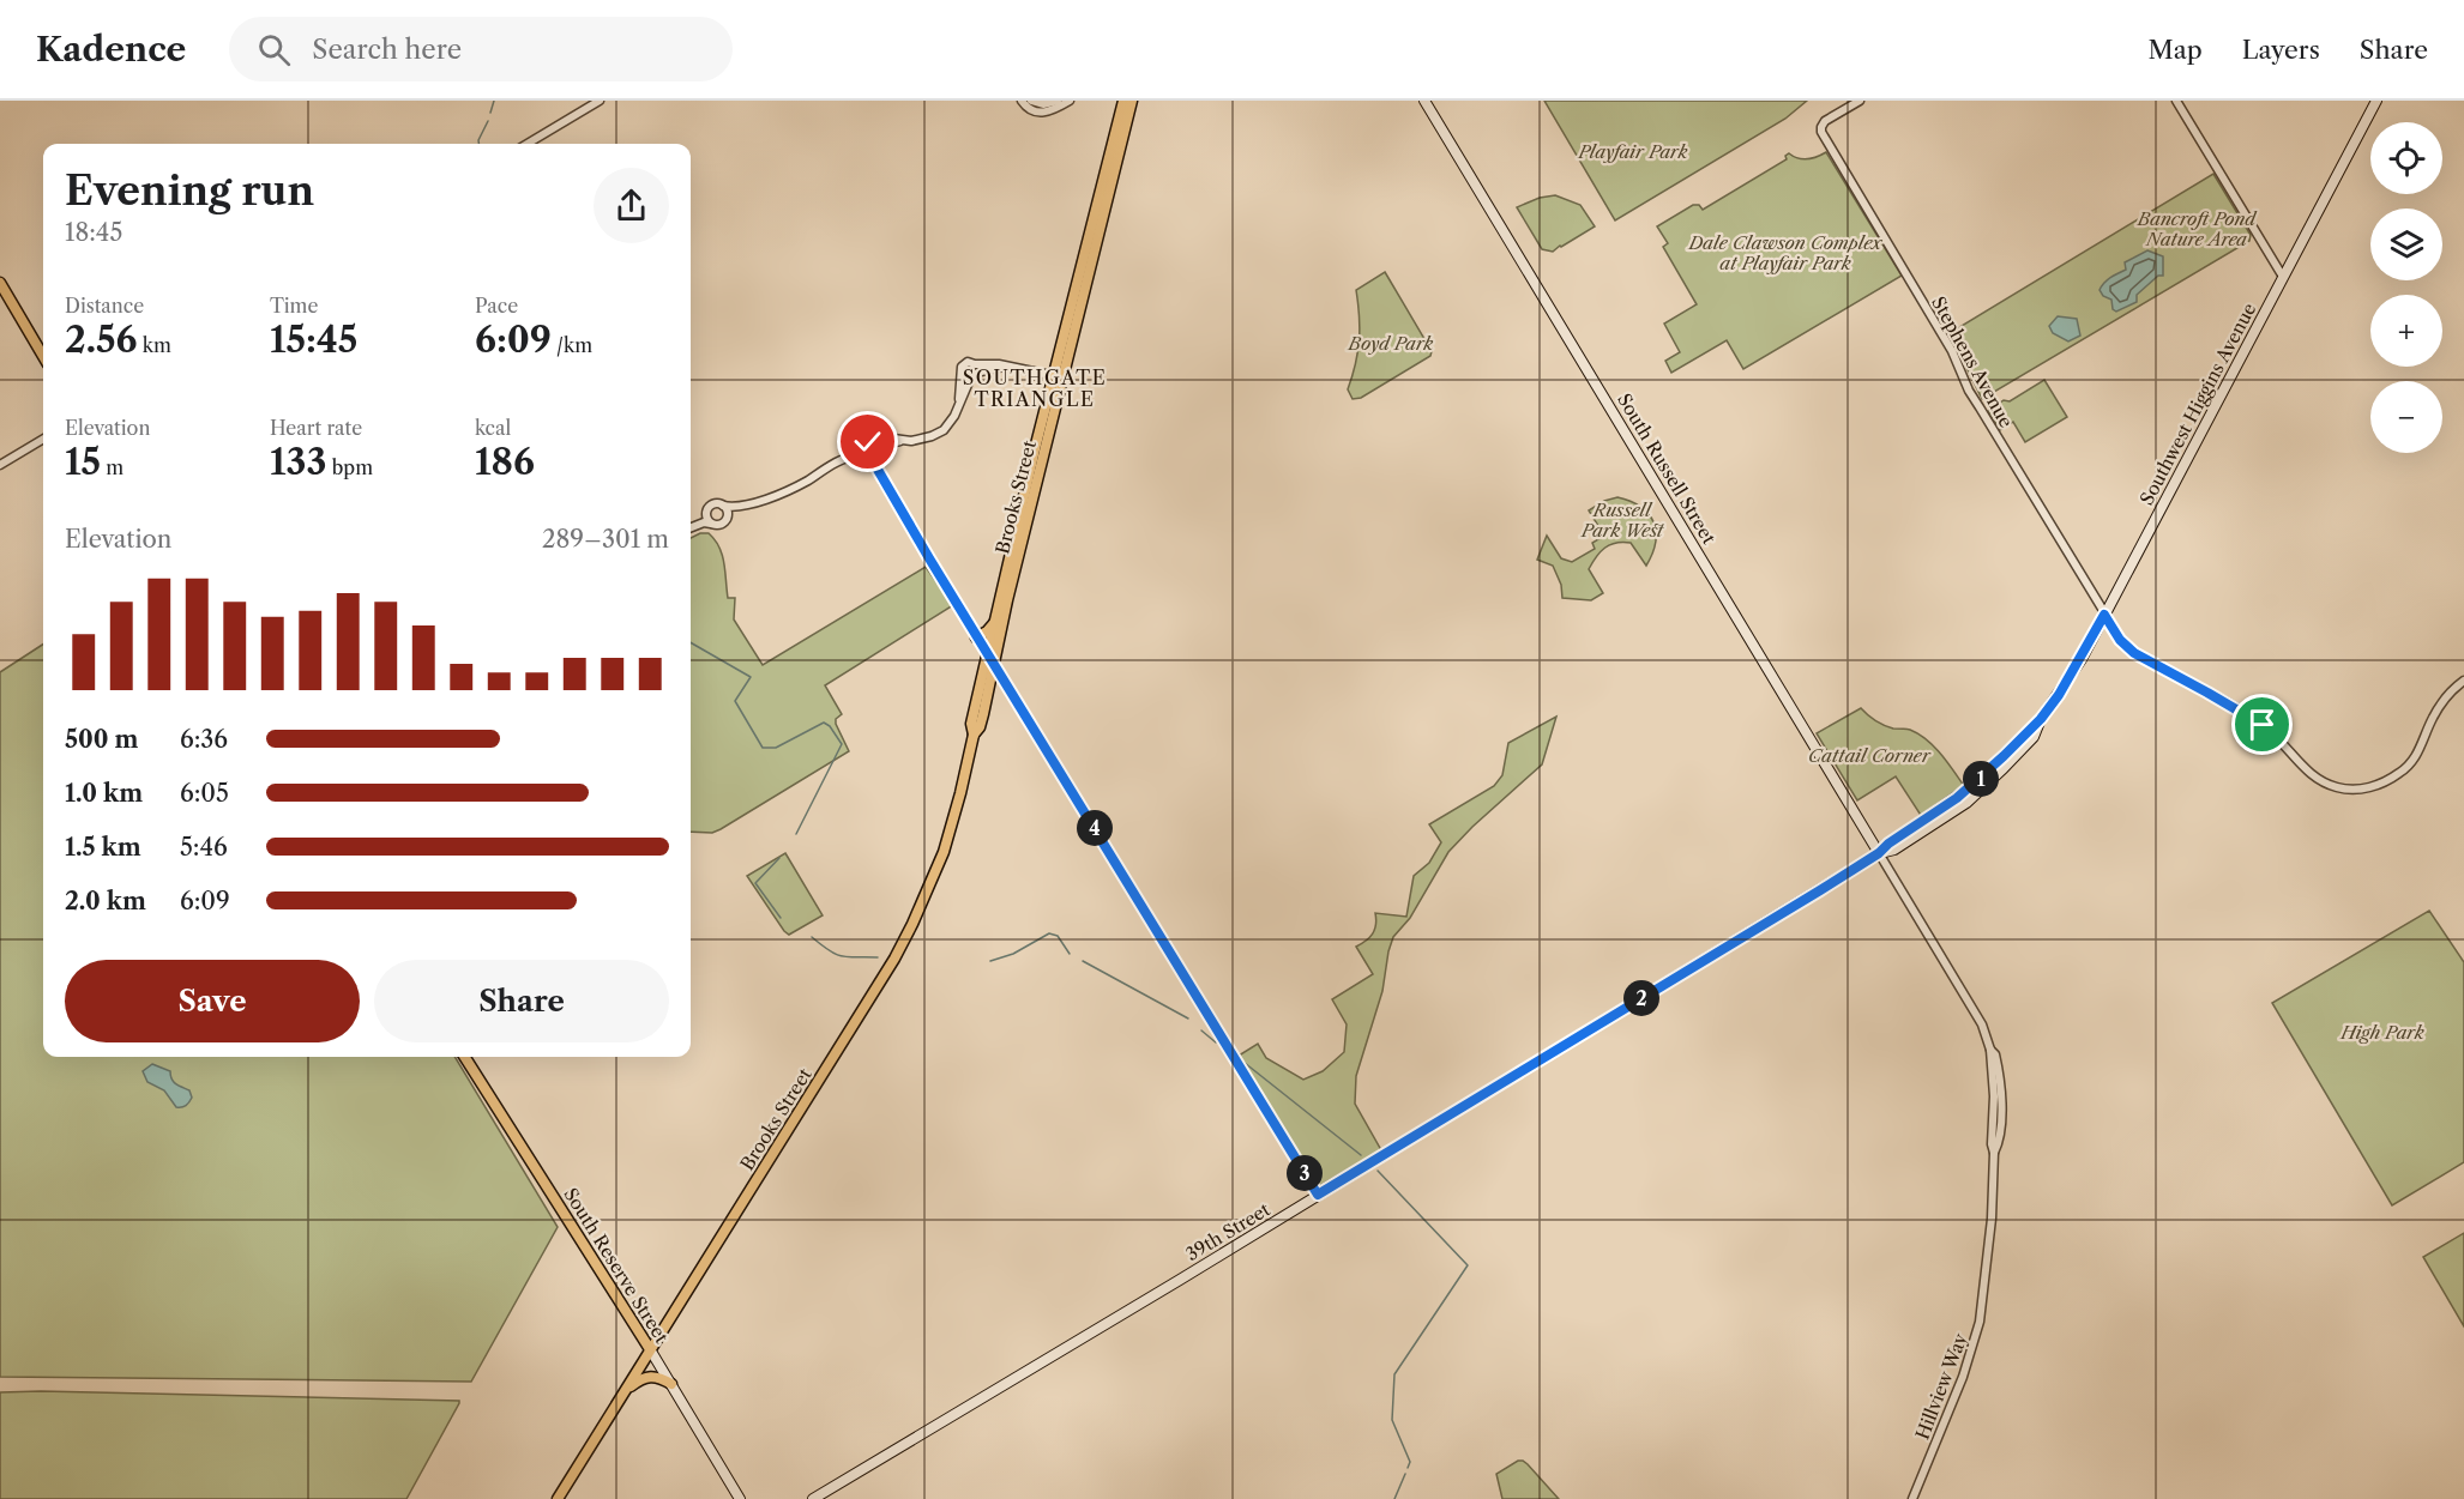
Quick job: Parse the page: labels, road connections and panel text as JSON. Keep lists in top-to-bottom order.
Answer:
{
  "streets": {
    "highway": ["Brooks Street", "South Reserve Street"],
    "main road": ["Southwest Higgins Avenue", "South Russell Street", "39th Street"],
    "street": ["Stephens Avenue", "Hillview Way"]
  },
  "crossings": [
    ["Stephens Avenue", "Southwest Higgins Avenue"],
    ["Southwest Higgins Avenue", "South Russell Street"],
    ["Southwest Higgins Avenue", "39th Street"],
    ["Southwest Higgins Avenue", "Hillview Way"],
    ["South Russell Street", "39th Street"],
    ["South Russell Street", "Hillview Way"],
    ["Brooks Street", "South Reserve Street"],
    ["39th Street", "Hillview Way"]
  ],
  "districts": ["SOUTHGATE TRIANGLE"],
  "parks": [
    "Playfair Park",
    "Bancroft Pond Nature Area",
    "Dale Clawson Complex at Playfair Park",
    "Boyd Park",
    "Russell Park West",
    "Cattail Corner",
    "High Park"
  ],
  "page": {
    "header": "Kadence",
    "search": "Search here",
    "nav": ["Map", "Layers", "Share"],
    "map_buttons": ["+", "−"],
    "heading": ["Evening run", "18:45"],
    "stats": [
      ["Distance", "2.56 km"],
      ["Time", "15:45"],
      ["Pace", "6:09 /km"],
      ["Elevation", "15 m"],
      ["Heart rate", "133 bpm"],
      ["kcal", "186"]
    ],
    "chart": ["Elevation", "289–301 m"],
    "list": [
      {
        "name": "500 m",
        "note": "6:36"
      },
      {
        "name": "1.0 km",
        "note": "6:05"
      },
      {
        "name": "1.5 km",
        "note": "5:46"
      },
      {
        "name": "2.0 km",
        "note": "6:09"
      }
    ],
    "pins": [
      "1",
      "4",
      "2",
      "3"
    ],
    "buttons": ["Save", "Share"]
  }
}
